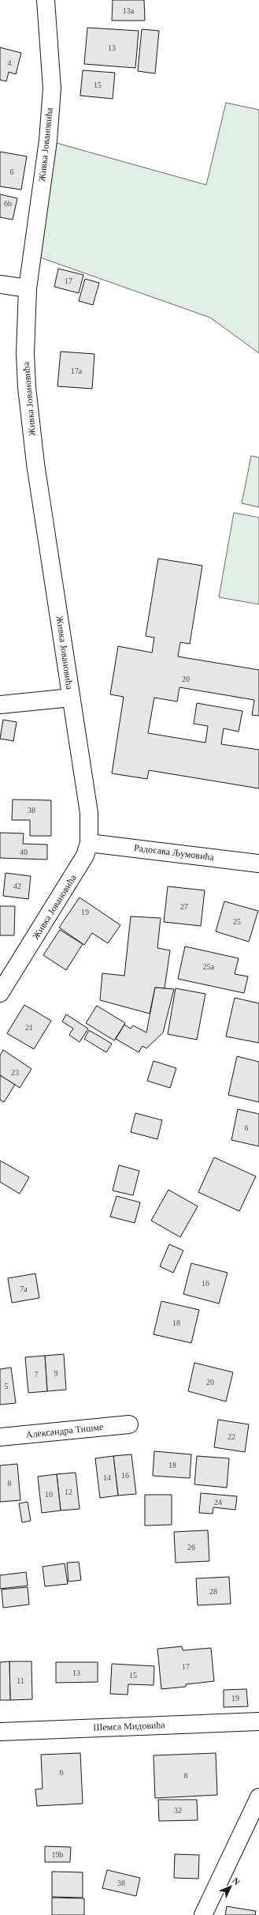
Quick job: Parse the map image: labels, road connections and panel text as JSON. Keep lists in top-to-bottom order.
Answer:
{
  "streets": {
    "street": [
      "Живка Јовановића",
      "Радосава Љумовића",
      "Александра Тишме",
      "Шемса Мидовића"
    ]
  },
  "crossings": [
    ["Живка Јовановића", "Радосава Љумовића"]
  ],
  "house_numbers": [
    "13a",
    "13",
    "4",
    "15",
    "6",
    "6b",
    "17",
    "17a",
    "20",
    "38",
    "40",
    "42",
    "27",
    "19",
    "25",
    "25a",
    "21",
    "23",
    "6",
    "16",
    "7a",
    "18",
    "9",
    "7",
    "20",
    "5",
    "22",
    "18",
    "16",
    "14",
    "8",
    "12",
    "10",
    "24",
    "26",
    "28",
    "17",
    "13",
    "15",
    "11",
    "19",
    "6",
    "8",
    "32",
    "19b",
    "38"
  ],
  "north": "top right"
}
